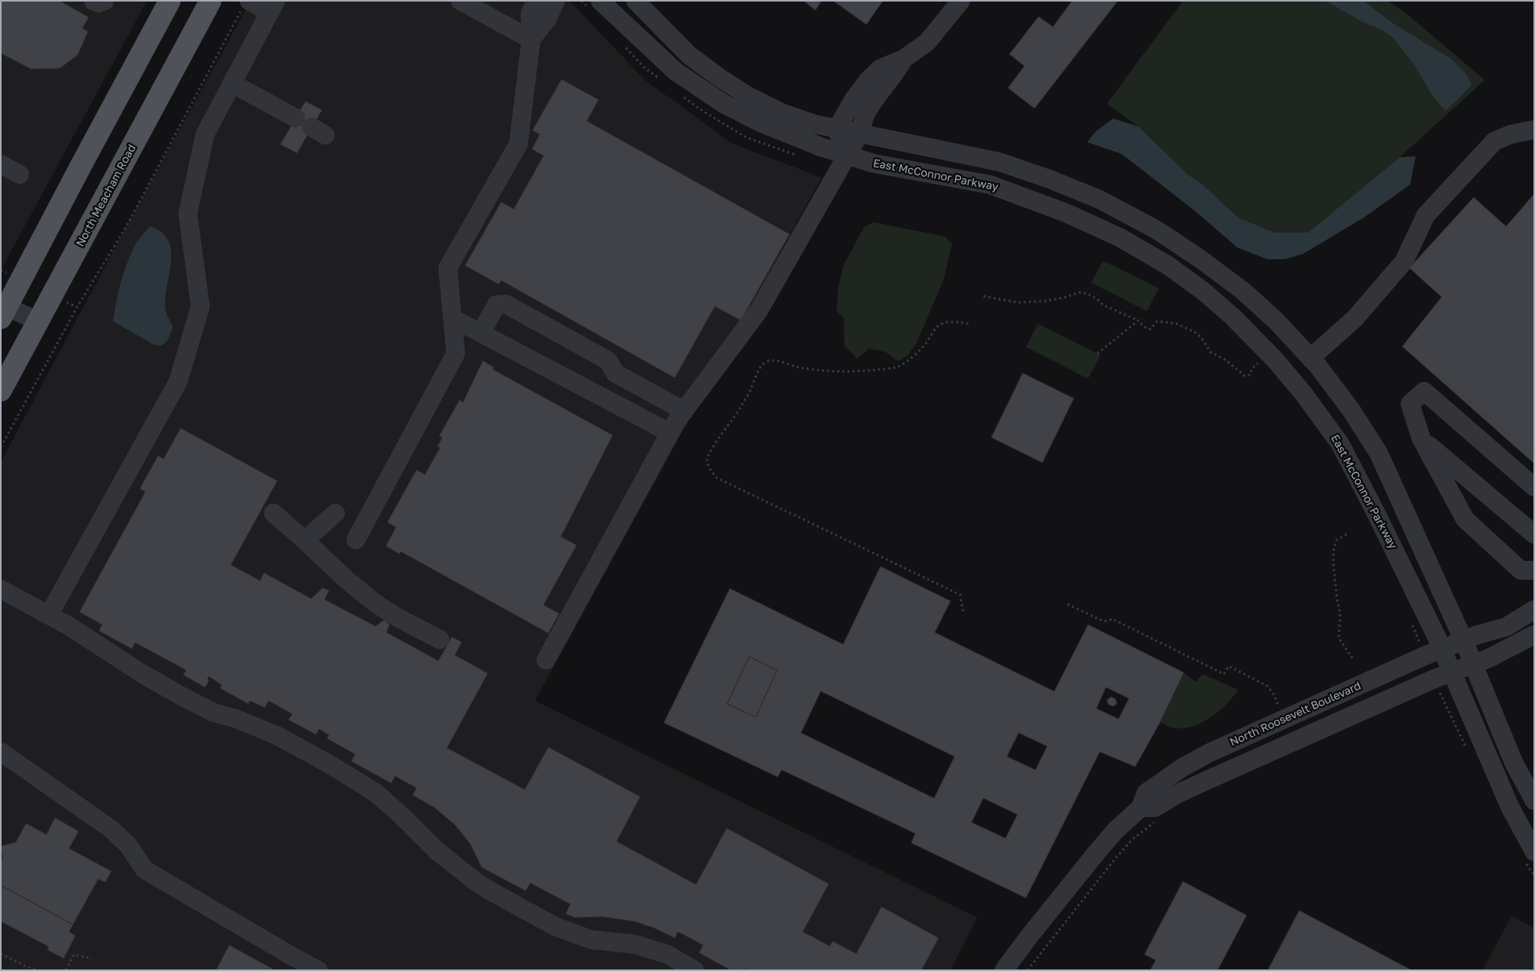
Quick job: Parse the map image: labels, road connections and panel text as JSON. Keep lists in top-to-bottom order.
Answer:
{
  "streets": {
    "main road": ["North Meacham Road"],
    "street": ["East McConnor Parkway", "North Roosevelt Boulevard"]
  },
  "crossings": [
    ["East McConnor Parkway", "North Roosevelt Boulevard"]
  ]
}
